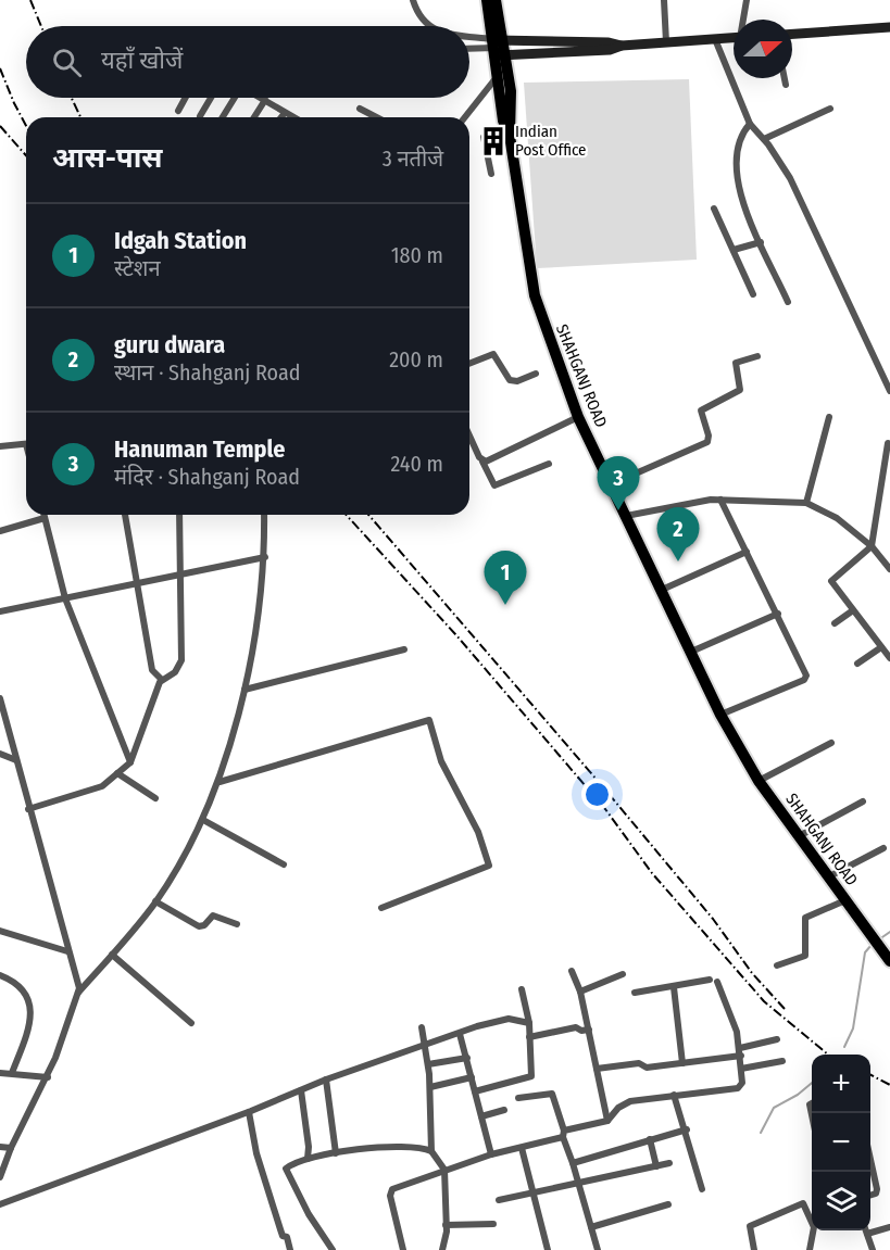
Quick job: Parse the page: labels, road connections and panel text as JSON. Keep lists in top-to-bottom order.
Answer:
{
  "streets": {
    "main road": ["SHAHGANJ ROAD"]
  },
  "places": {
    "building": ["Indian Post Office"]
  },
  "north": "right",
  "page": {
    "search": "यहाँ खोजें",
    "heading": ["आस-पास", "3 नतीजे"],
    "list": [
      {
        "mark": "1",
        "name": "Idgah Station",
        "note": "स्टेशन",
        "value": "180 m"
      },
      {
        "mark": "2",
        "name": "guru dwara",
        "note": "स्थान · Shahganj Road",
        "value": "200 m"
      },
      {
        "mark": "3",
        "name": "Hanuman Temple",
        "note": "मंदिर · Shahganj Road",
        "value": "240 m"
      }
    ],
    "pins": ["3", "2", "1"],
    "map_buttons": ["+", "−"]
  }
}
